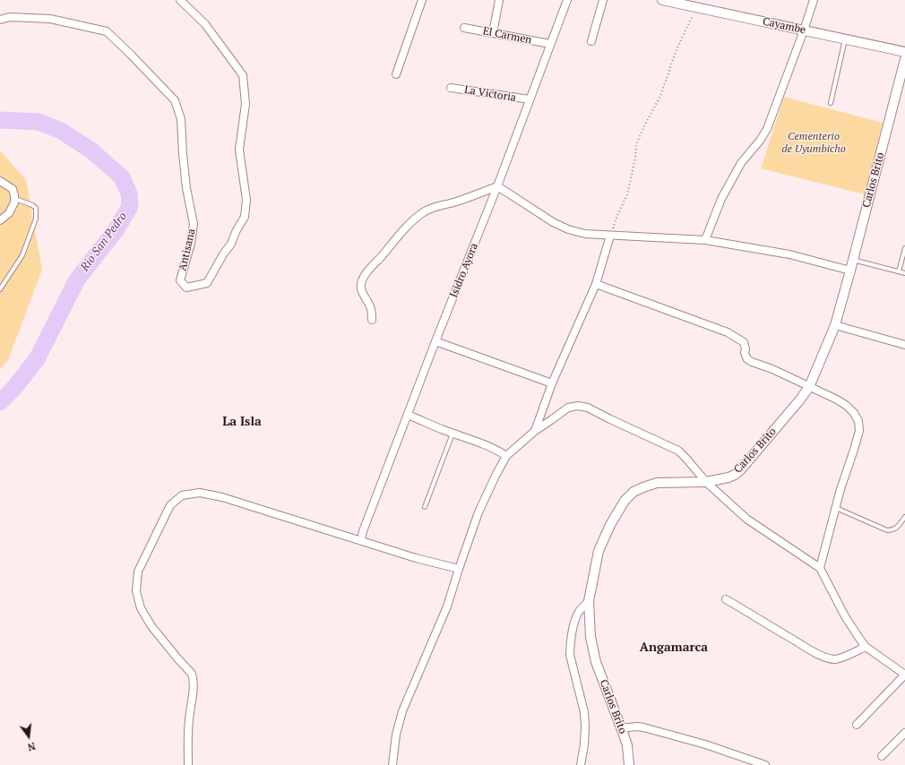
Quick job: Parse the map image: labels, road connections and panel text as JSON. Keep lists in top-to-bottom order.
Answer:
{
  "streets": {
    "street": [
      "Cayambe",
      "El Carmen",
      "La Victoria",
      "Carlos Brito",
      "Antisana",
      "Isidro Ayora"
    ]
  },
  "crossings": [
    ["El Carmen", "Isidro Ayora"],
    ["La Victoria", "Isidro Ayora"]
  ],
  "districts": ["La Isla", "Angamarca"],
  "water": ["Rio San Pedro"],
  "parks": ["Cementerio de Uyumbicho"],
  "north": "bottom"
}
